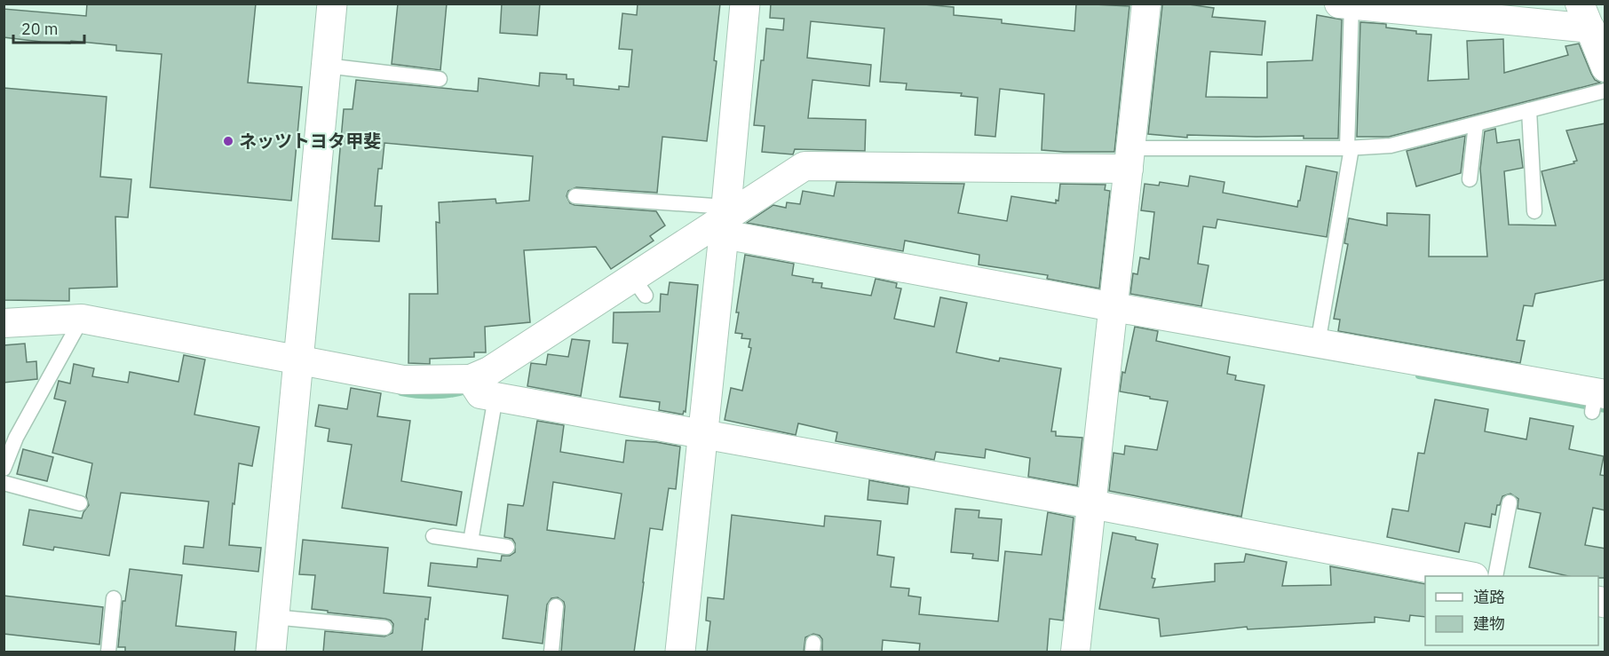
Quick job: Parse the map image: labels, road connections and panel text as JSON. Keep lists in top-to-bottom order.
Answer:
{
  "places": ["ネッツトヨタ甲斐"],
  "legend": ["道路", "建物"],
  "scale_bar": "20 m"
}
